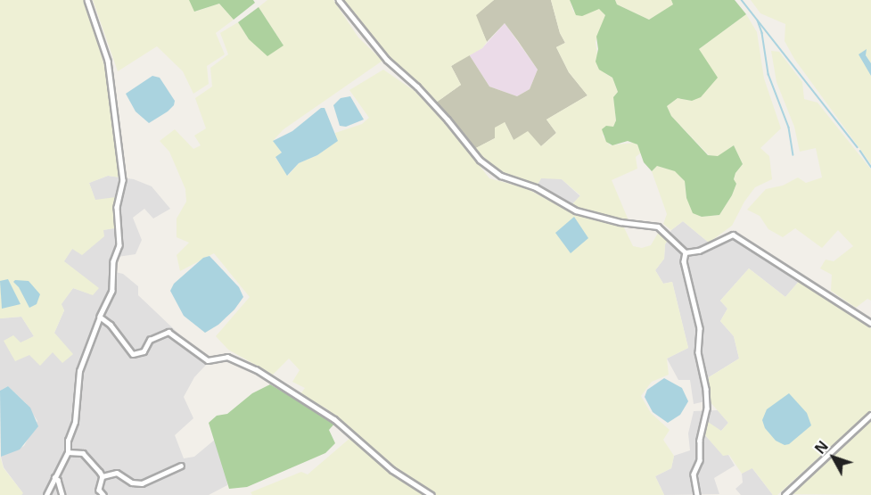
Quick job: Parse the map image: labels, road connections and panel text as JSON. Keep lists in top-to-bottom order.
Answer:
{
  "north": "top left"
}
